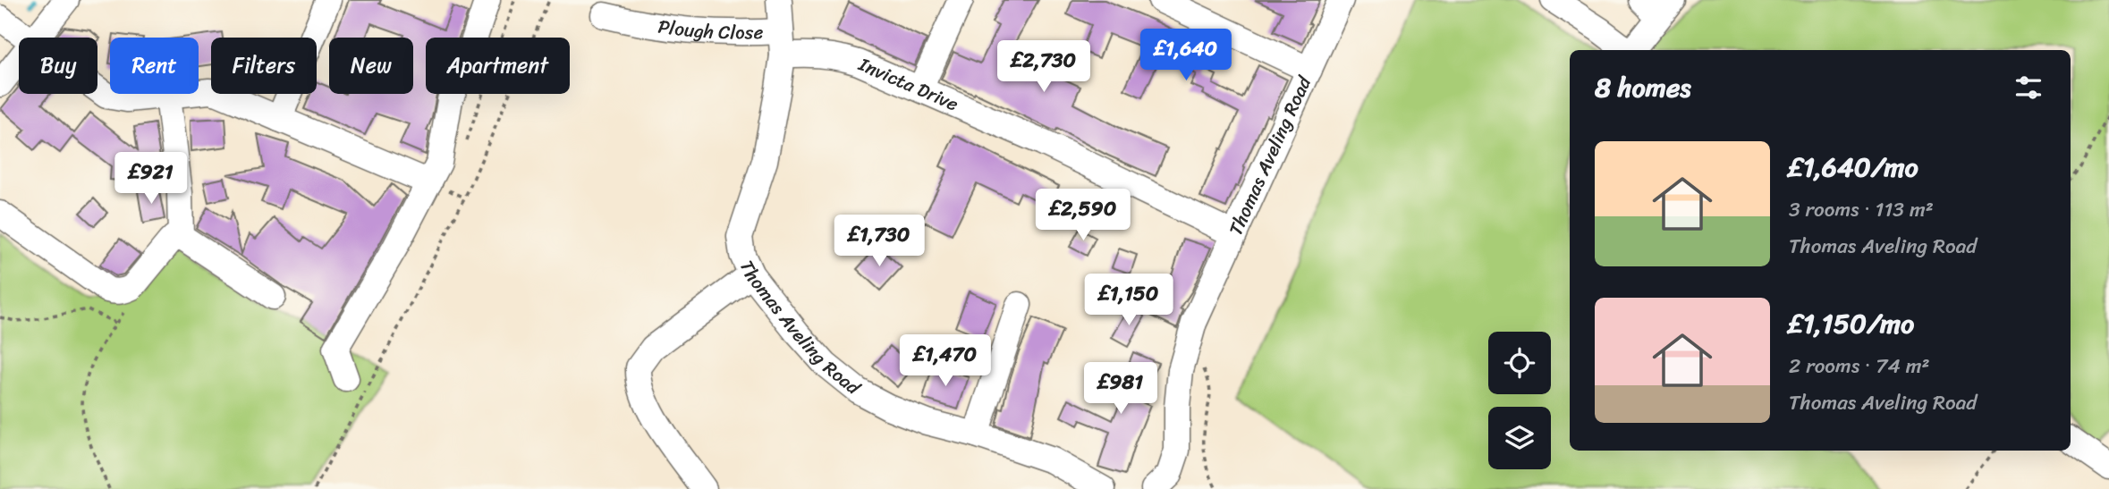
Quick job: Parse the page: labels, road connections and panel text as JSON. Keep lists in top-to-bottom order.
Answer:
{
  "streets": {
    "street": ["Plough Close", "Invicta Drive", "Thomas Aveling Road"]
  },
  "crossings": [
    ["Plough Close", "Invicta Drive"],
    ["Plough Close", "Thomas Aveling Road"],
    ["Invicta Drive", "Thomas Aveling Road"]
  ],
  "page": {
    "price": [
      "£1,640",
      "£2,730",
      "£921",
      "£2,590",
      "£1,730",
      "£1,150",
      "£1,470",
      "£981"
    ],
    "chip": [
      "Buy",
      "Rent",
      "Filters",
      "New",
      "Apartment"
    ],
    "heading": "8 homes",
    "list": [
      {
        "name": "£1,640/mo",
        "note": "3 rooms · 113 m² · Thomas Aveling Road"
      },
      {
        "name": "£1,150/mo",
        "note": "2 rooms · 74 m² · Thomas Aveling Road"
      }
    ]
  }
}
